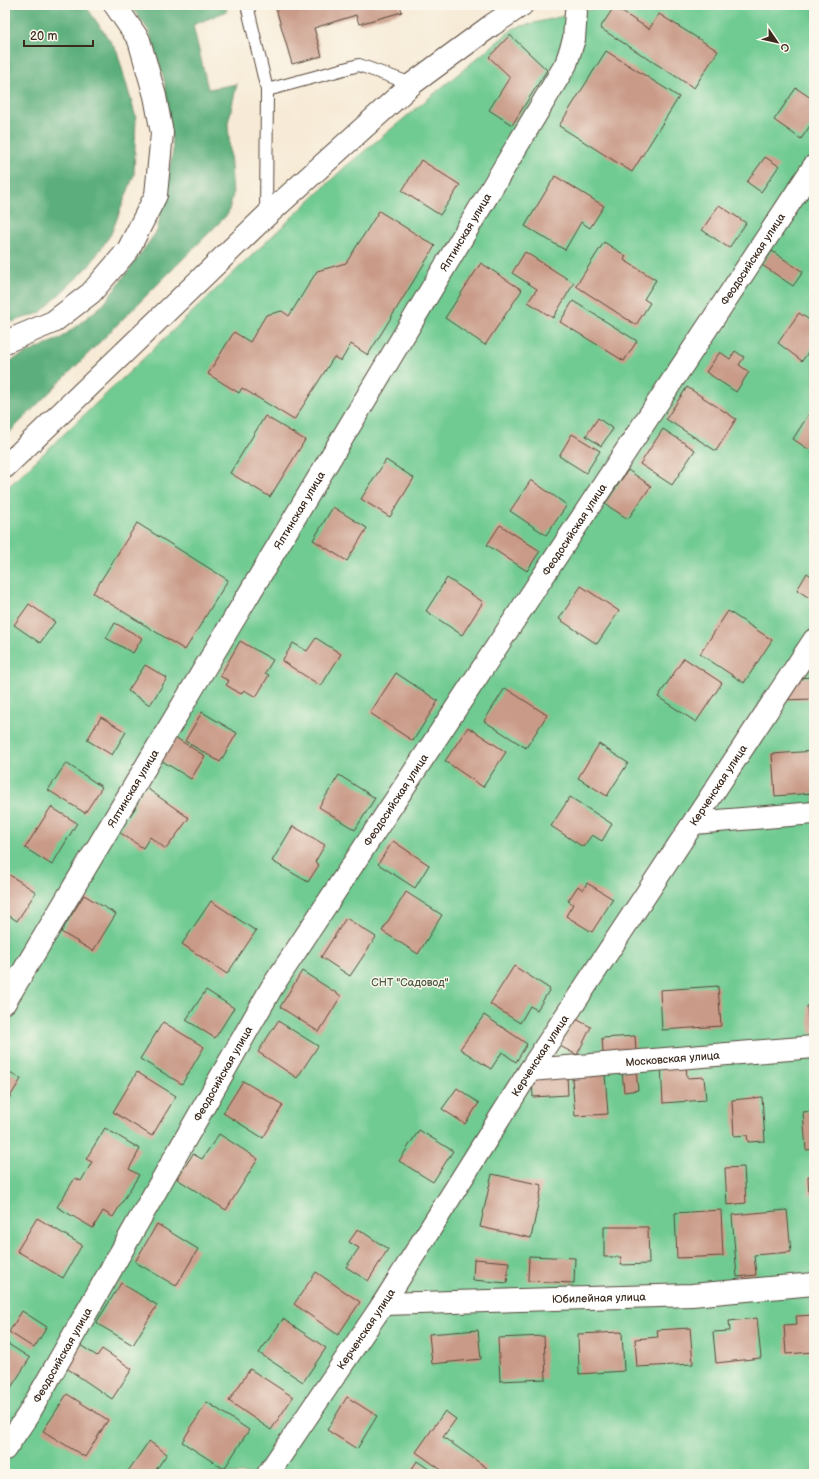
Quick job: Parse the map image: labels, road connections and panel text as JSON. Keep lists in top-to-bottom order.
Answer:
{
  "streets": {
    "street": [
      "Ялтинская улица",
      "Феодосийская улица",
      "Керченская улица",
      "Московская улица",
      "Юбилейная улица"
    ]
  },
  "crossings": [
    ["Керченская улица", "Московская улица"],
    ["Керченская улица", "Юбилейная улица"]
  ],
  "parks": ["СНТ \"Садовод\""],
  "scale_bar": "20 m",
  "north": "bottom right"
}
